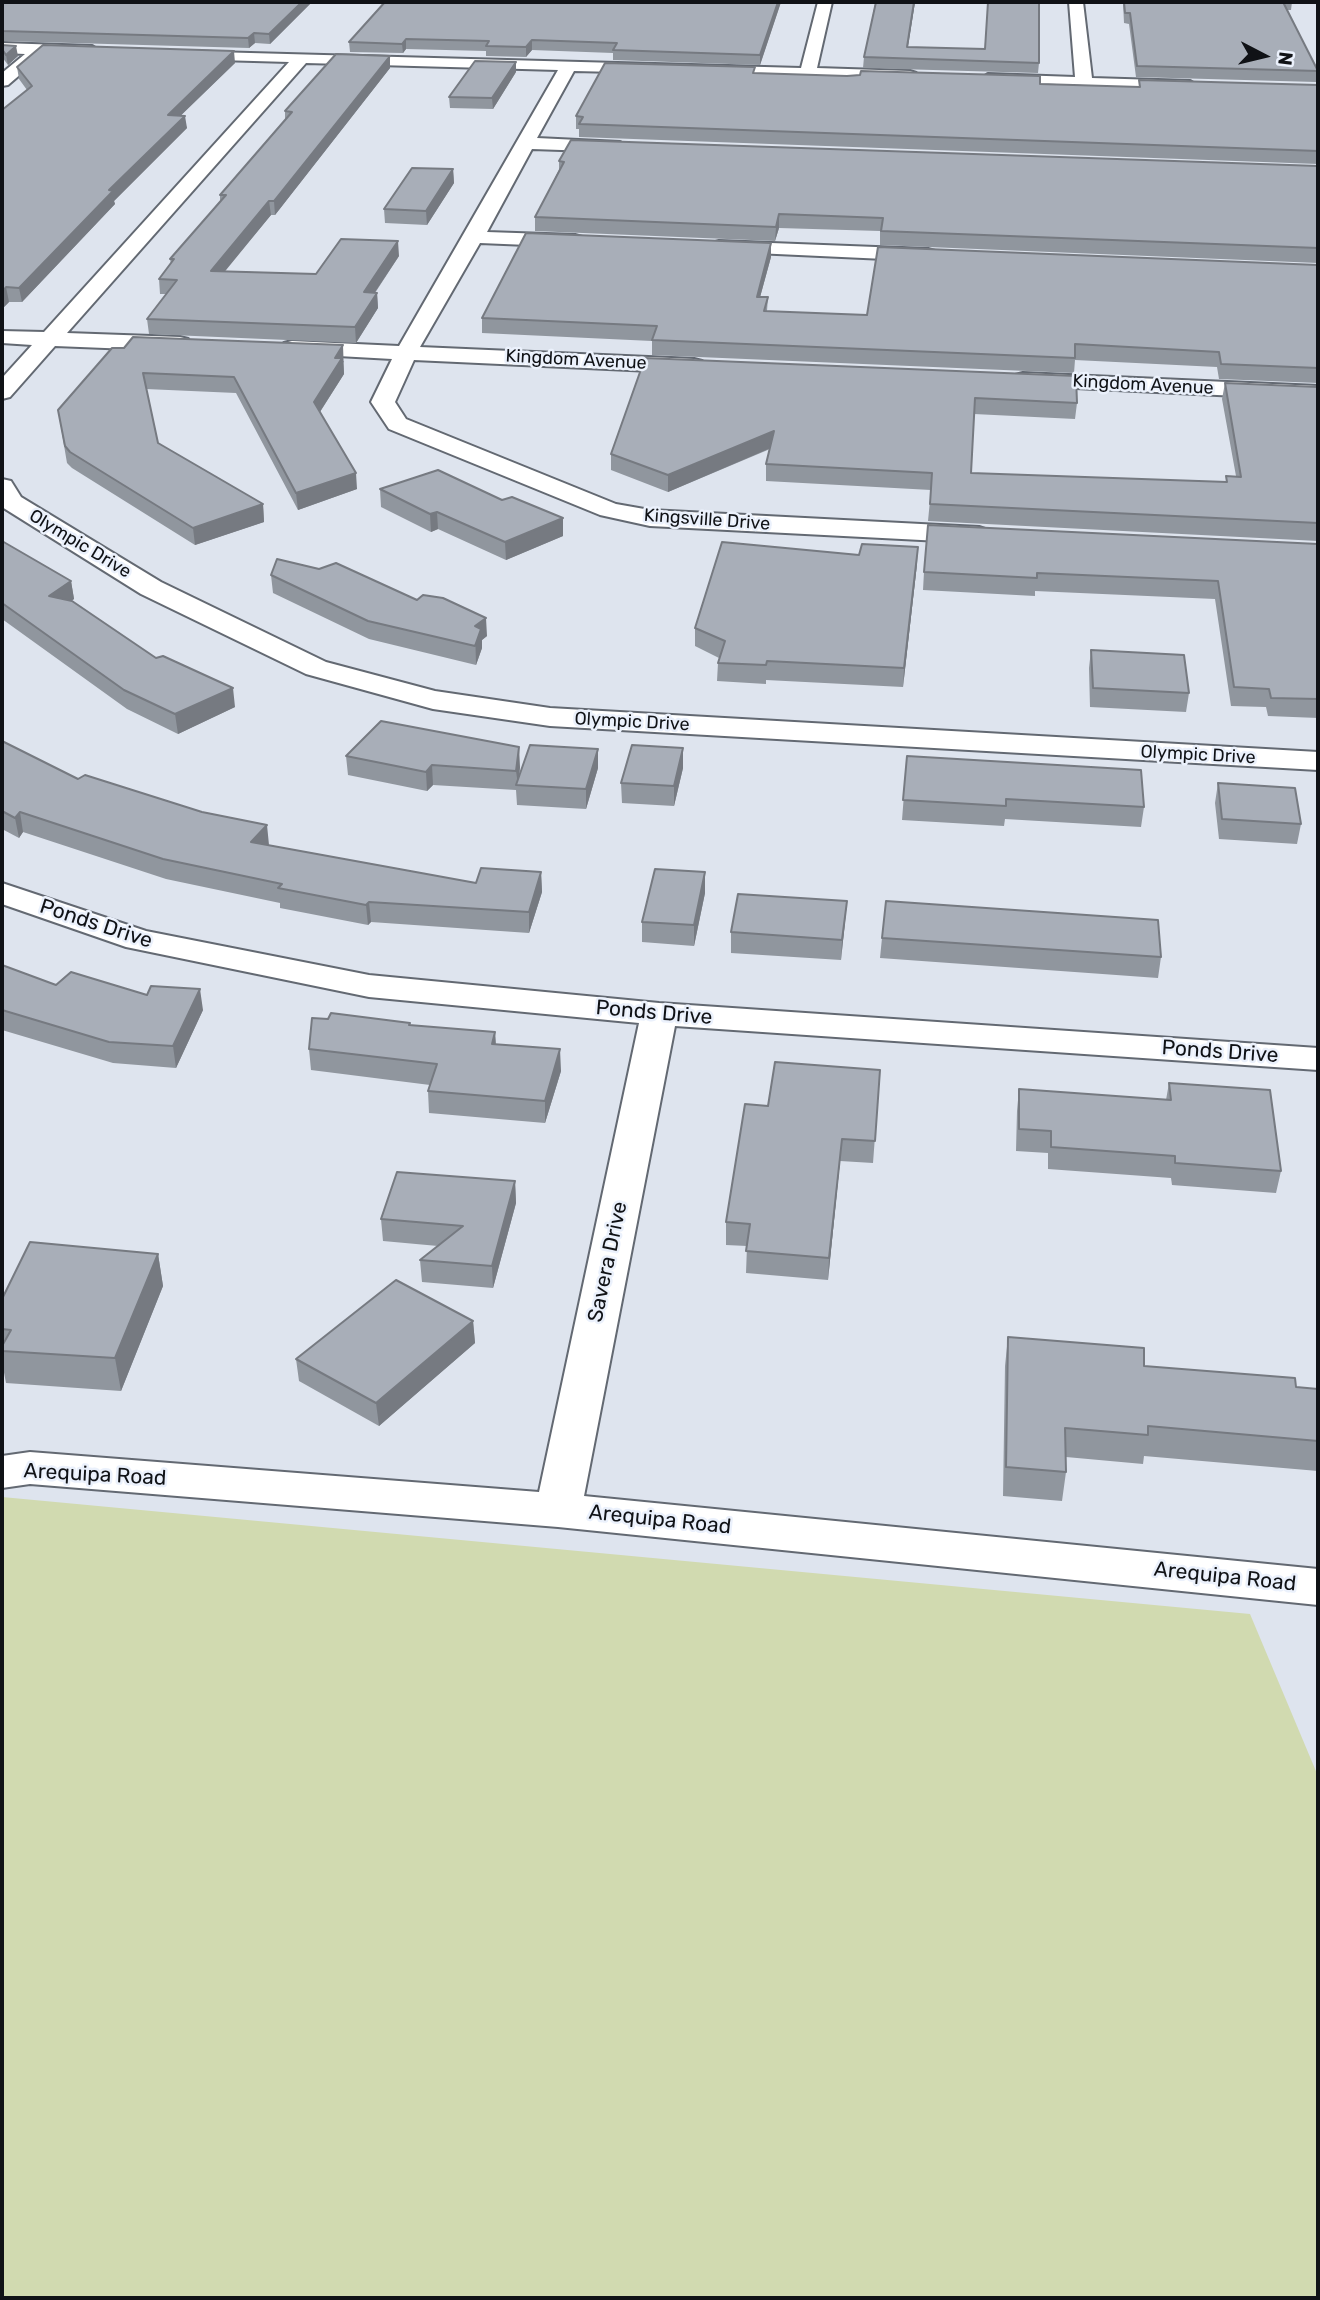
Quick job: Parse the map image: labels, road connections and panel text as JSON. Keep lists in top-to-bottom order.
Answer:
{
  "streets": {
    "street": [
      "Kingdom Avenue",
      "Kingsville Drive",
      "Olympic Drive",
      "Ponds Drive",
      "Savera Drive",
      "Arequipa Road"
    ]
  },
  "crossings": [
    ["Kingdom Avenue", "Kingsville Drive"],
    ["Ponds Drive", "Savera Drive"],
    ["Savera Drive", "Arequipa Road"]
  ],
  "north": "right"
}
